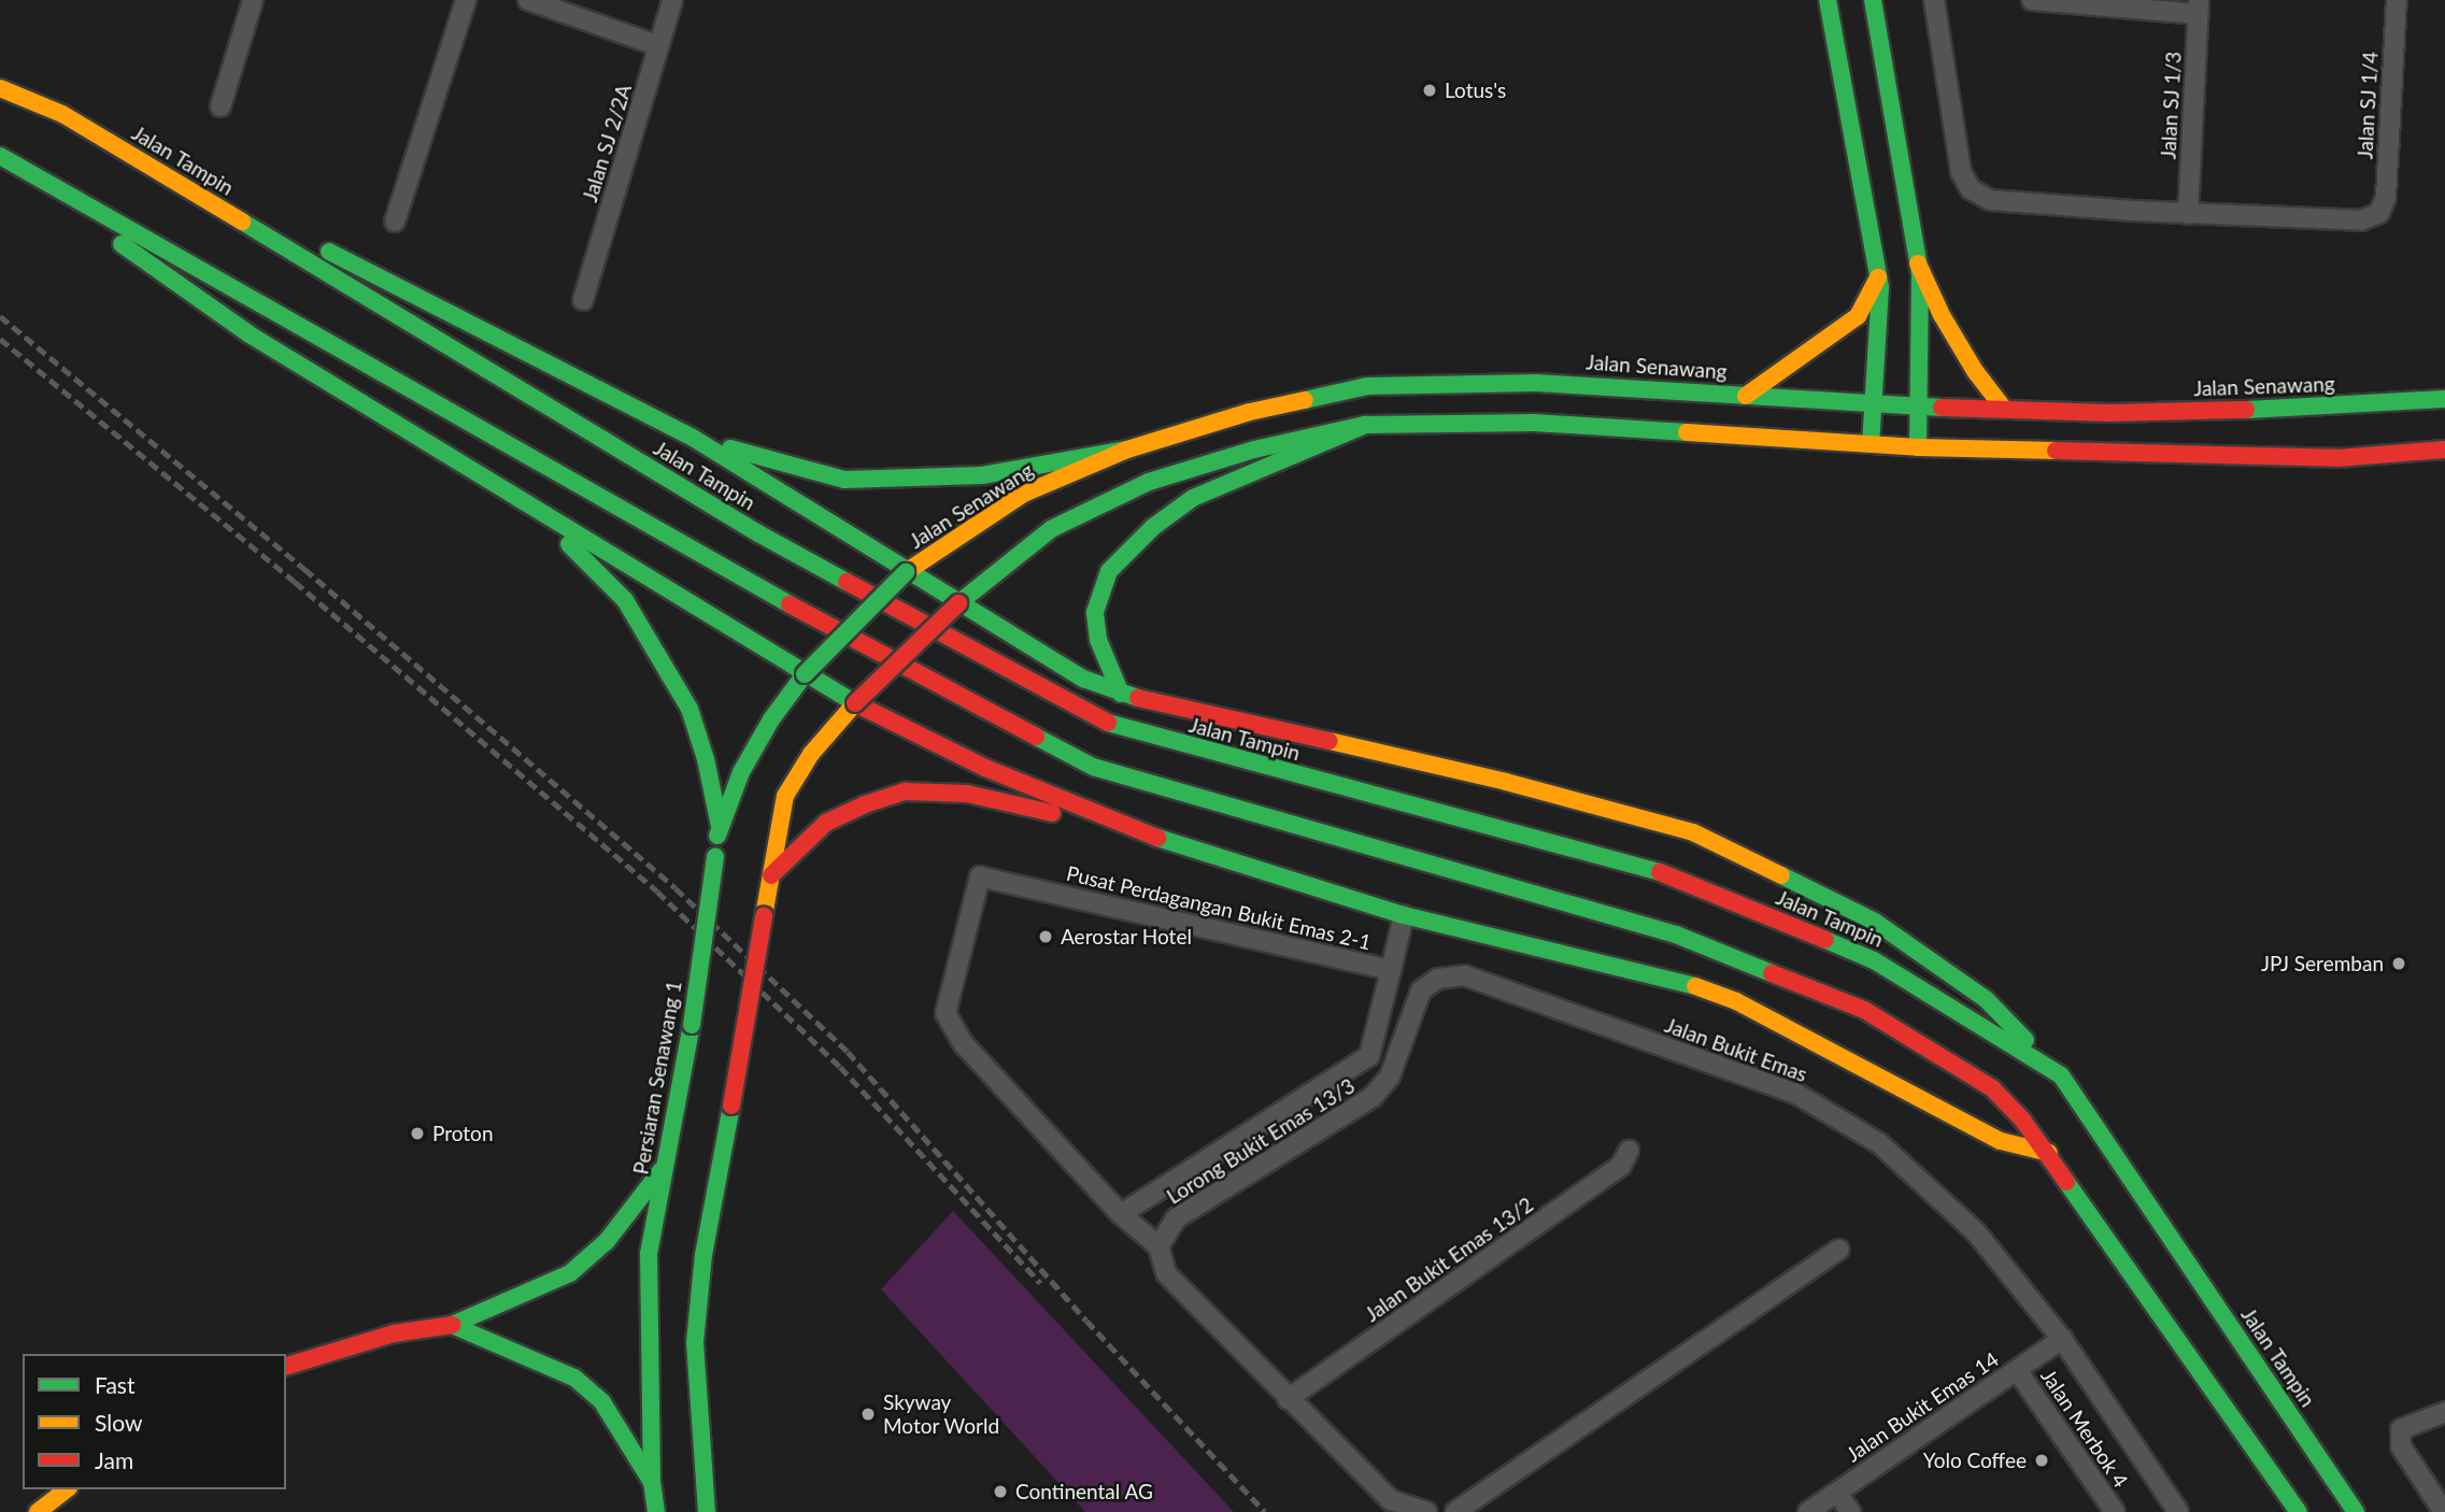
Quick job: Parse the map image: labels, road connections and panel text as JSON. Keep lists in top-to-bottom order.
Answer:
{
  "streets": {
    "main road": ["Jalan Tampin", "Jalan Senawang", "Persiaran Senawang 1"],
    "street": [
      "Jalan SJ 1/3",
      "Jalan SJ 1/4",
      "Jalan SJ 2/2A",
      "Pusat Perdagangan Bukit Emas 2-1",
      "Jalan Bukit Emas",
      "Lorong Bukit Emas 13/3",
      "Jalan Bukit Emas 13/2",
      "Jalan Bukit Emas 14",
      "Jalan Merbok 4"
    ]
  },
  "crossings": [
    ["Jalan SJ 1/3", "Jalan SJ 1/4"],
    ["Jalan Senawang", "Persiaran Senawang 1"],
    ["Jalan Bukit Emas", "Lorong Bukit Emas 13/3"],
    ["Jalan Bukit Emas", "Jalan Bukit Emas 14"],
    ["Jalan Bukit Emas 14", "Jalan Merbok 4"]
  ],
  "places": [
    "Lotus's",
    "Aerostar Hotel",
    "JPJ Seremban",
    "Proton",
    "Skyway Motor World",
    "Yolo Coffee",
    "Continental AG"
  ],
  "legend": ["Fast", "Slow", "Jam"]
}
